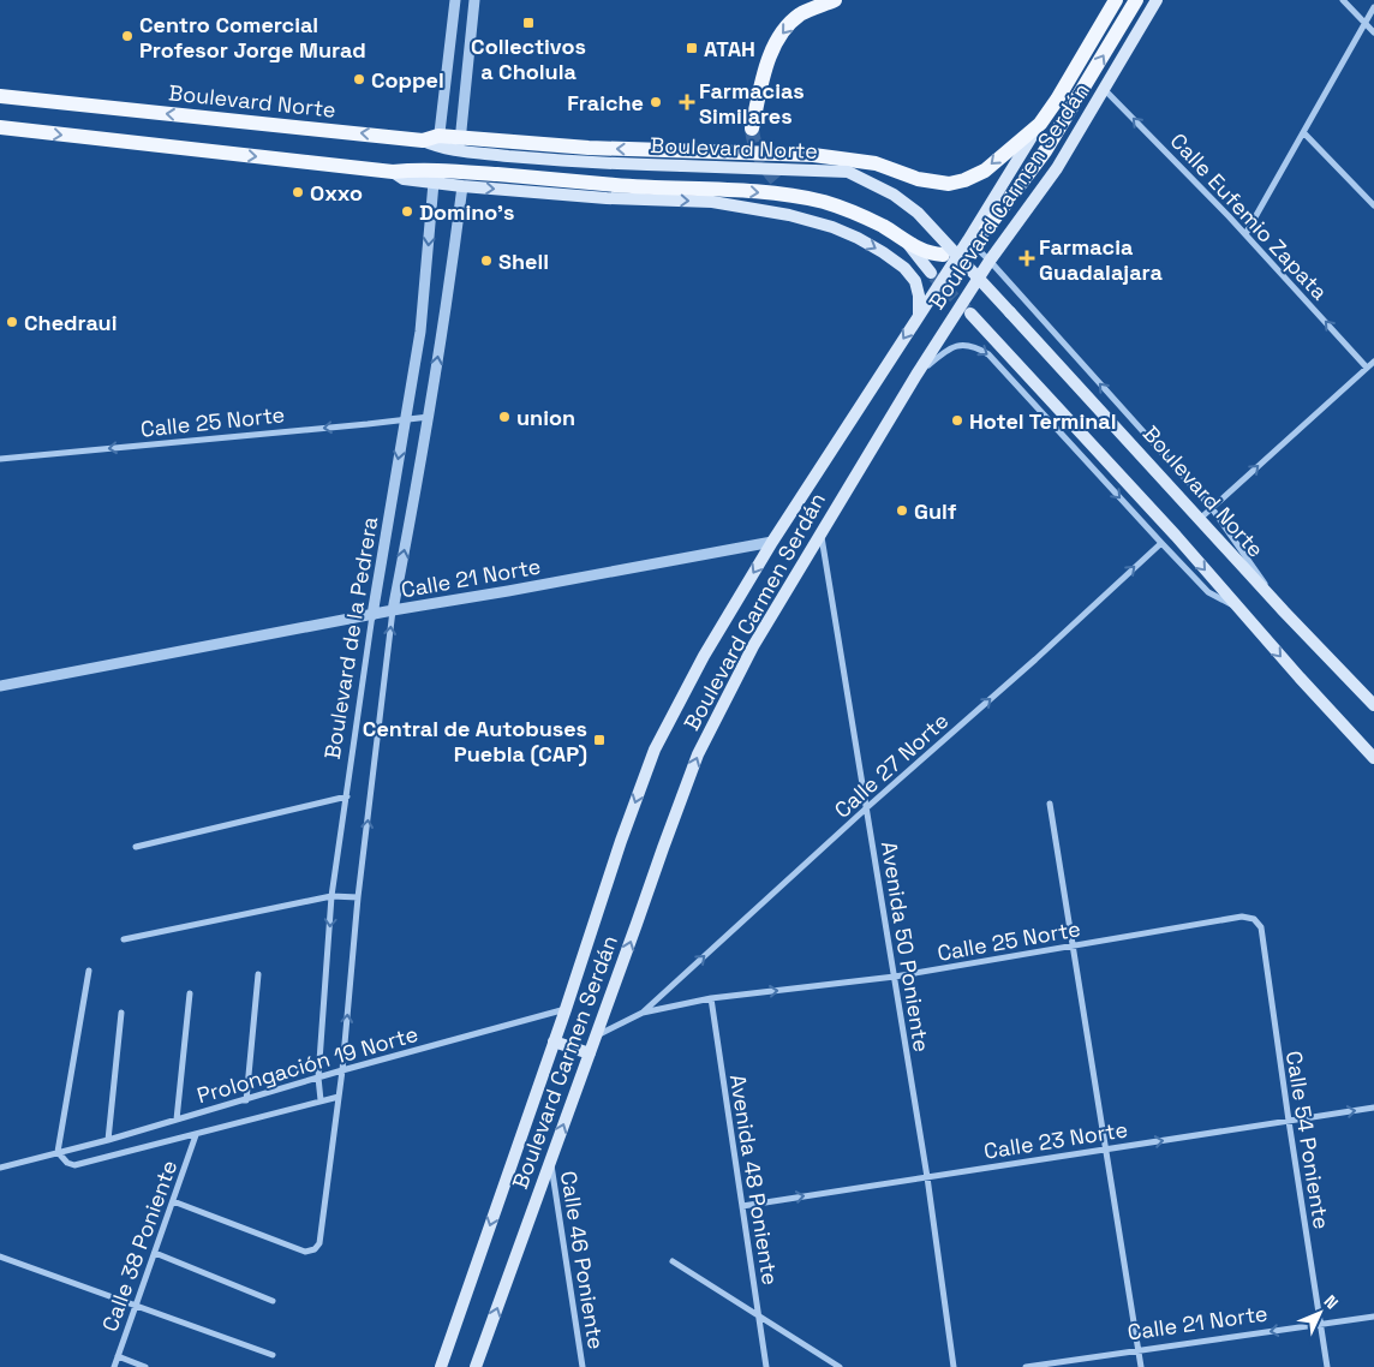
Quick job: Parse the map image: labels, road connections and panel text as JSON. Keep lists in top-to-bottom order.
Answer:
{
  "streets": {
    "main road": ["Boulevard Norte", "Boulevard Carmen Serdán"],
    "street": [
      "Calle Eufemio Zapata",
      "Calle 25 Norte",
      "Calle 21 Norte",
      "Boulevard de la Pedrera",
      "Calle 27 Norte",
      "Avenida 50 Poniente",
      "Prolongación 19 Norte",
      "Calle 23 Norte",
      "Calle 54 Poniente",
      "Avenida 48 Poniente",
      "Calle 38 Poniente",
      "Calle 46 Poniente"
    ]
  },
  "crossings": [
    ["Boulevard Norte", "Boulevard Carmen Serdán"],
    ["Boulevard Carmen Serdán", "Calle Eufemio Zapata"],
    ["Boulevard Carmen Serdán", "Calle 25 Norte"],
    ["Boulevard Carmen Serdán", "Calle 21 Norte"],
    ["Boulevard Carmen Serdán", "Avenida 50 Poniente"],
    ["Boulevard Carmen Serdán", "Prolongación 19 Norte"],
    ["Boulevard Carmen Serdán", "Calle 46 Poniente"],
    ["Calle 25 Norte", "Boulevard de la Pedrera"],
    ["Calle 25 Norte", "Calle 27 Norte"],
    ["Calle 25 Norte", "Avenida 50 Poniente"],
    ["Calle 25 Norte", "Calle 54 Poniente"],
    ["Calle 25 Norte", "Avenida 48 Poniente"],
    ["Calle 21 Norte", "Boulevard de la Pedrera"],
    ["Calle 21 Norte", "Calle 54 Poniente"],
    ["Boulevard de la Pedrera", "Prolongación 19 Norte"],
    ["Boulevard de la Pedrera", "Calle 38 Poniente"],
    ["Calle 27 Norte", "Avenida 50 Poniente"],
    ["Avenida 50 Poniente", "Calle 23 Norte"],
    ["Prolongación 19 Norte", "Calle 38 Poniente"],
    ["Calle 23 Norte", "Calle 54 Poniente"],
    ["Calle 23 Norte", "Avenida 48 Poniente"]
  ],
  "one_way": ["Calle Eufemio Zapata", "Calle 27 Norte", "Calle 23 Norte"],
  "places": {
    "transit": ["Collectivos a Cholula", "ATAH", "Central de Autobuses Puebla (CAP)"],
    "other": [
      "Centro Comercial Profesor Jorge Murad",
      "Coppel",
      "Fraiche",
      "Oxxo",
      "Domino's",
      "Shell",
      "Chedraui",
      "union",
      "Hotel Terminal",
      "Gulf"
    ],
    "health": ["Farmacias Similares", "Farmacia Guadalajara"]
  },
  "north": "top right"
}
